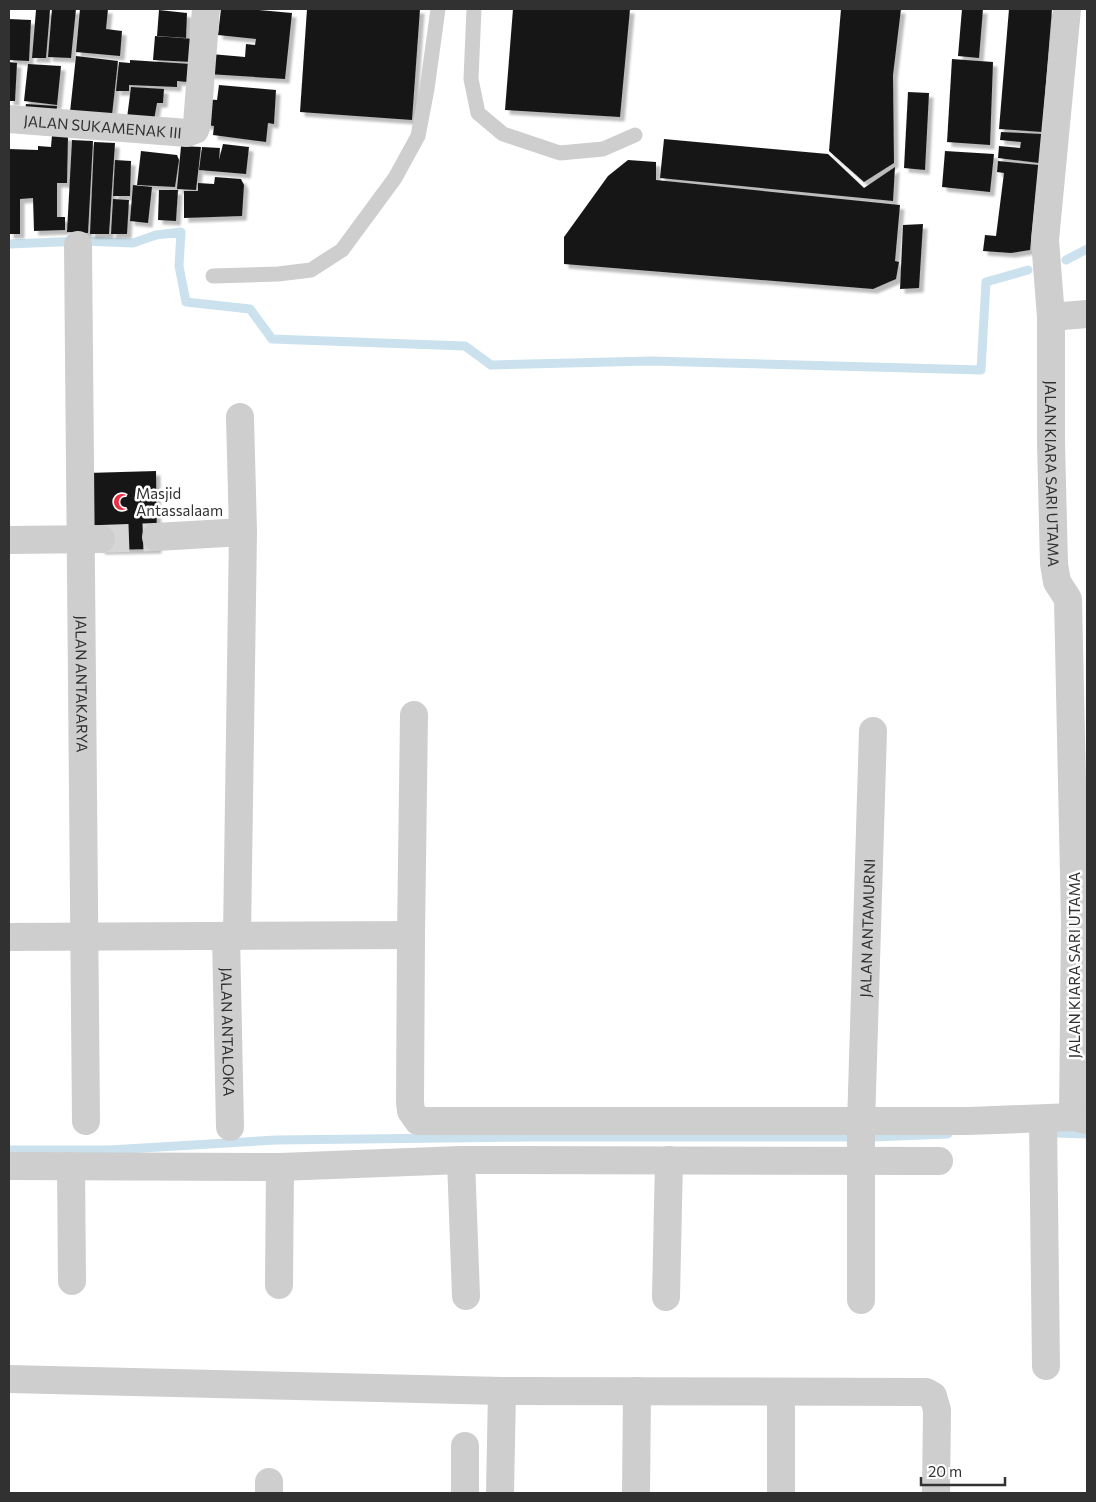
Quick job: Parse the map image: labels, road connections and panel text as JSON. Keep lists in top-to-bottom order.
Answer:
{
  "streets": {
    "street": [
      "JALAN SUKAMENAK III",
      "JALAN KIARA SARI UTAMA",
      "JALAN ANTAKARYA",
      "JALAN ANTAMURNI",
      "JALAN ANTALOKA"
    ]
  },
  "places": {
    "mosque": ["Masjid Antassalaam"]
  },
  "scale_bar": "20 m"
}
